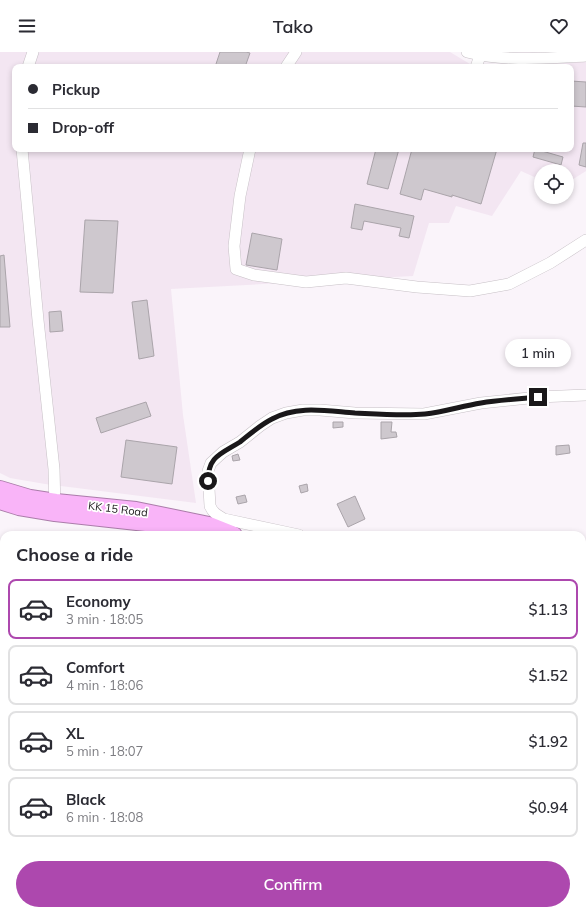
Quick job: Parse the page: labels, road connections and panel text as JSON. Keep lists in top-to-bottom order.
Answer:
{
  "streets": {
    "highway": ["KK 15 Road"]
  },
  "page": {
    "header": "Tako",
    "banner": ["Pickup", "Drop-off"],
    "bubble": "1 min",
    "heading": "Choose a ride",
    "list": [
      {
        "name": "Economy",
        "note": "3 min · 18:05",
        "value": "$1.13"
      },
      {
        "name": "Comfort",
        "note": "4 min · 18:06",
        "value": "$1.52"
      },
      {
        "name": "XL",
        "note": "5 min · 18:07",
        "value": "$1.92"
      },
      {
        "name": "Black",
        "note": "6 min · 18:08",
        "value": "$0.94"
      }
    ],
    "buttons": "Confirm"
  }
}
